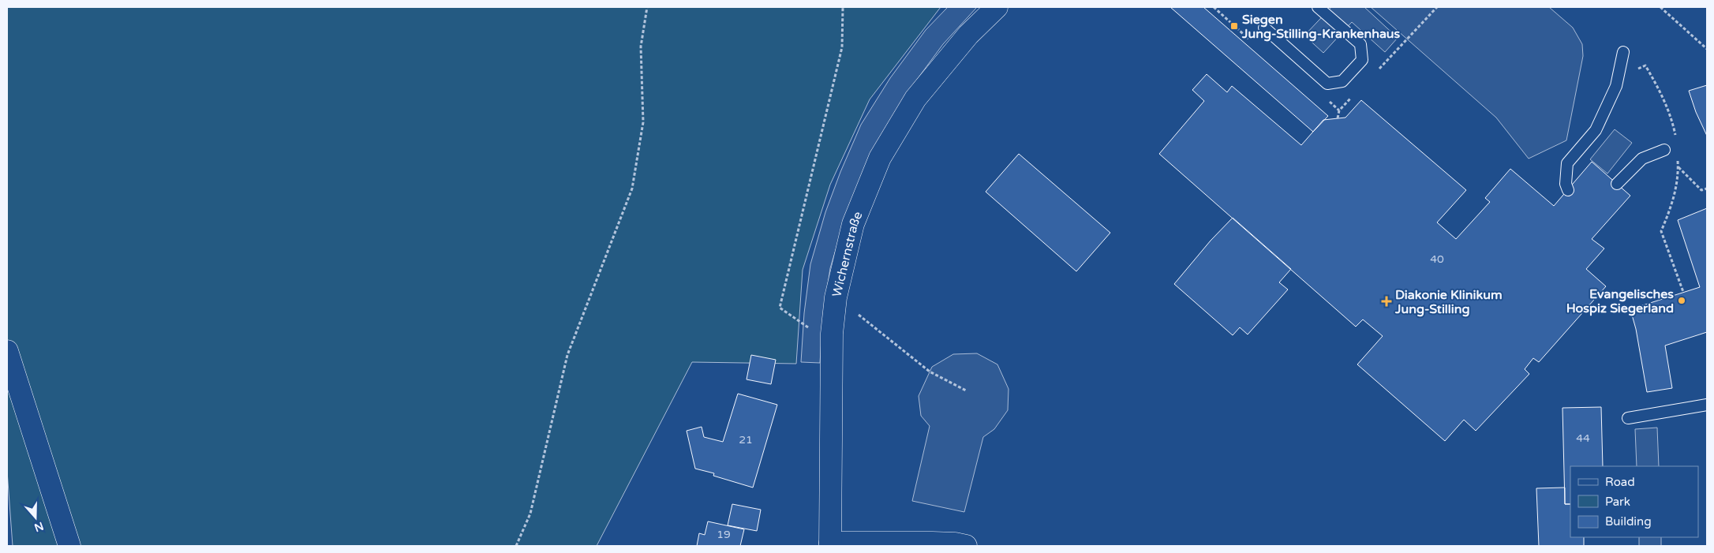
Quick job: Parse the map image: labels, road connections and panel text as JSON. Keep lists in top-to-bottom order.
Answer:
{
  "streets": {
    "street": ["Wichernstraße"]
  },
  "places": {
    "transit": ["Siegen Jung-Stilling-Krankenhaus"],
    "other": ["Evangelisches Hospiz Siegerland"],
    "health": ["Diakonie Klinikum Jung-Stilling"]
  },
  "house_numbers": [
    "40",
    "44",
    "21",
    "19"
  ],
  "legend": ["Road", "Park", "Building"],
  "north": "bottom"
}
